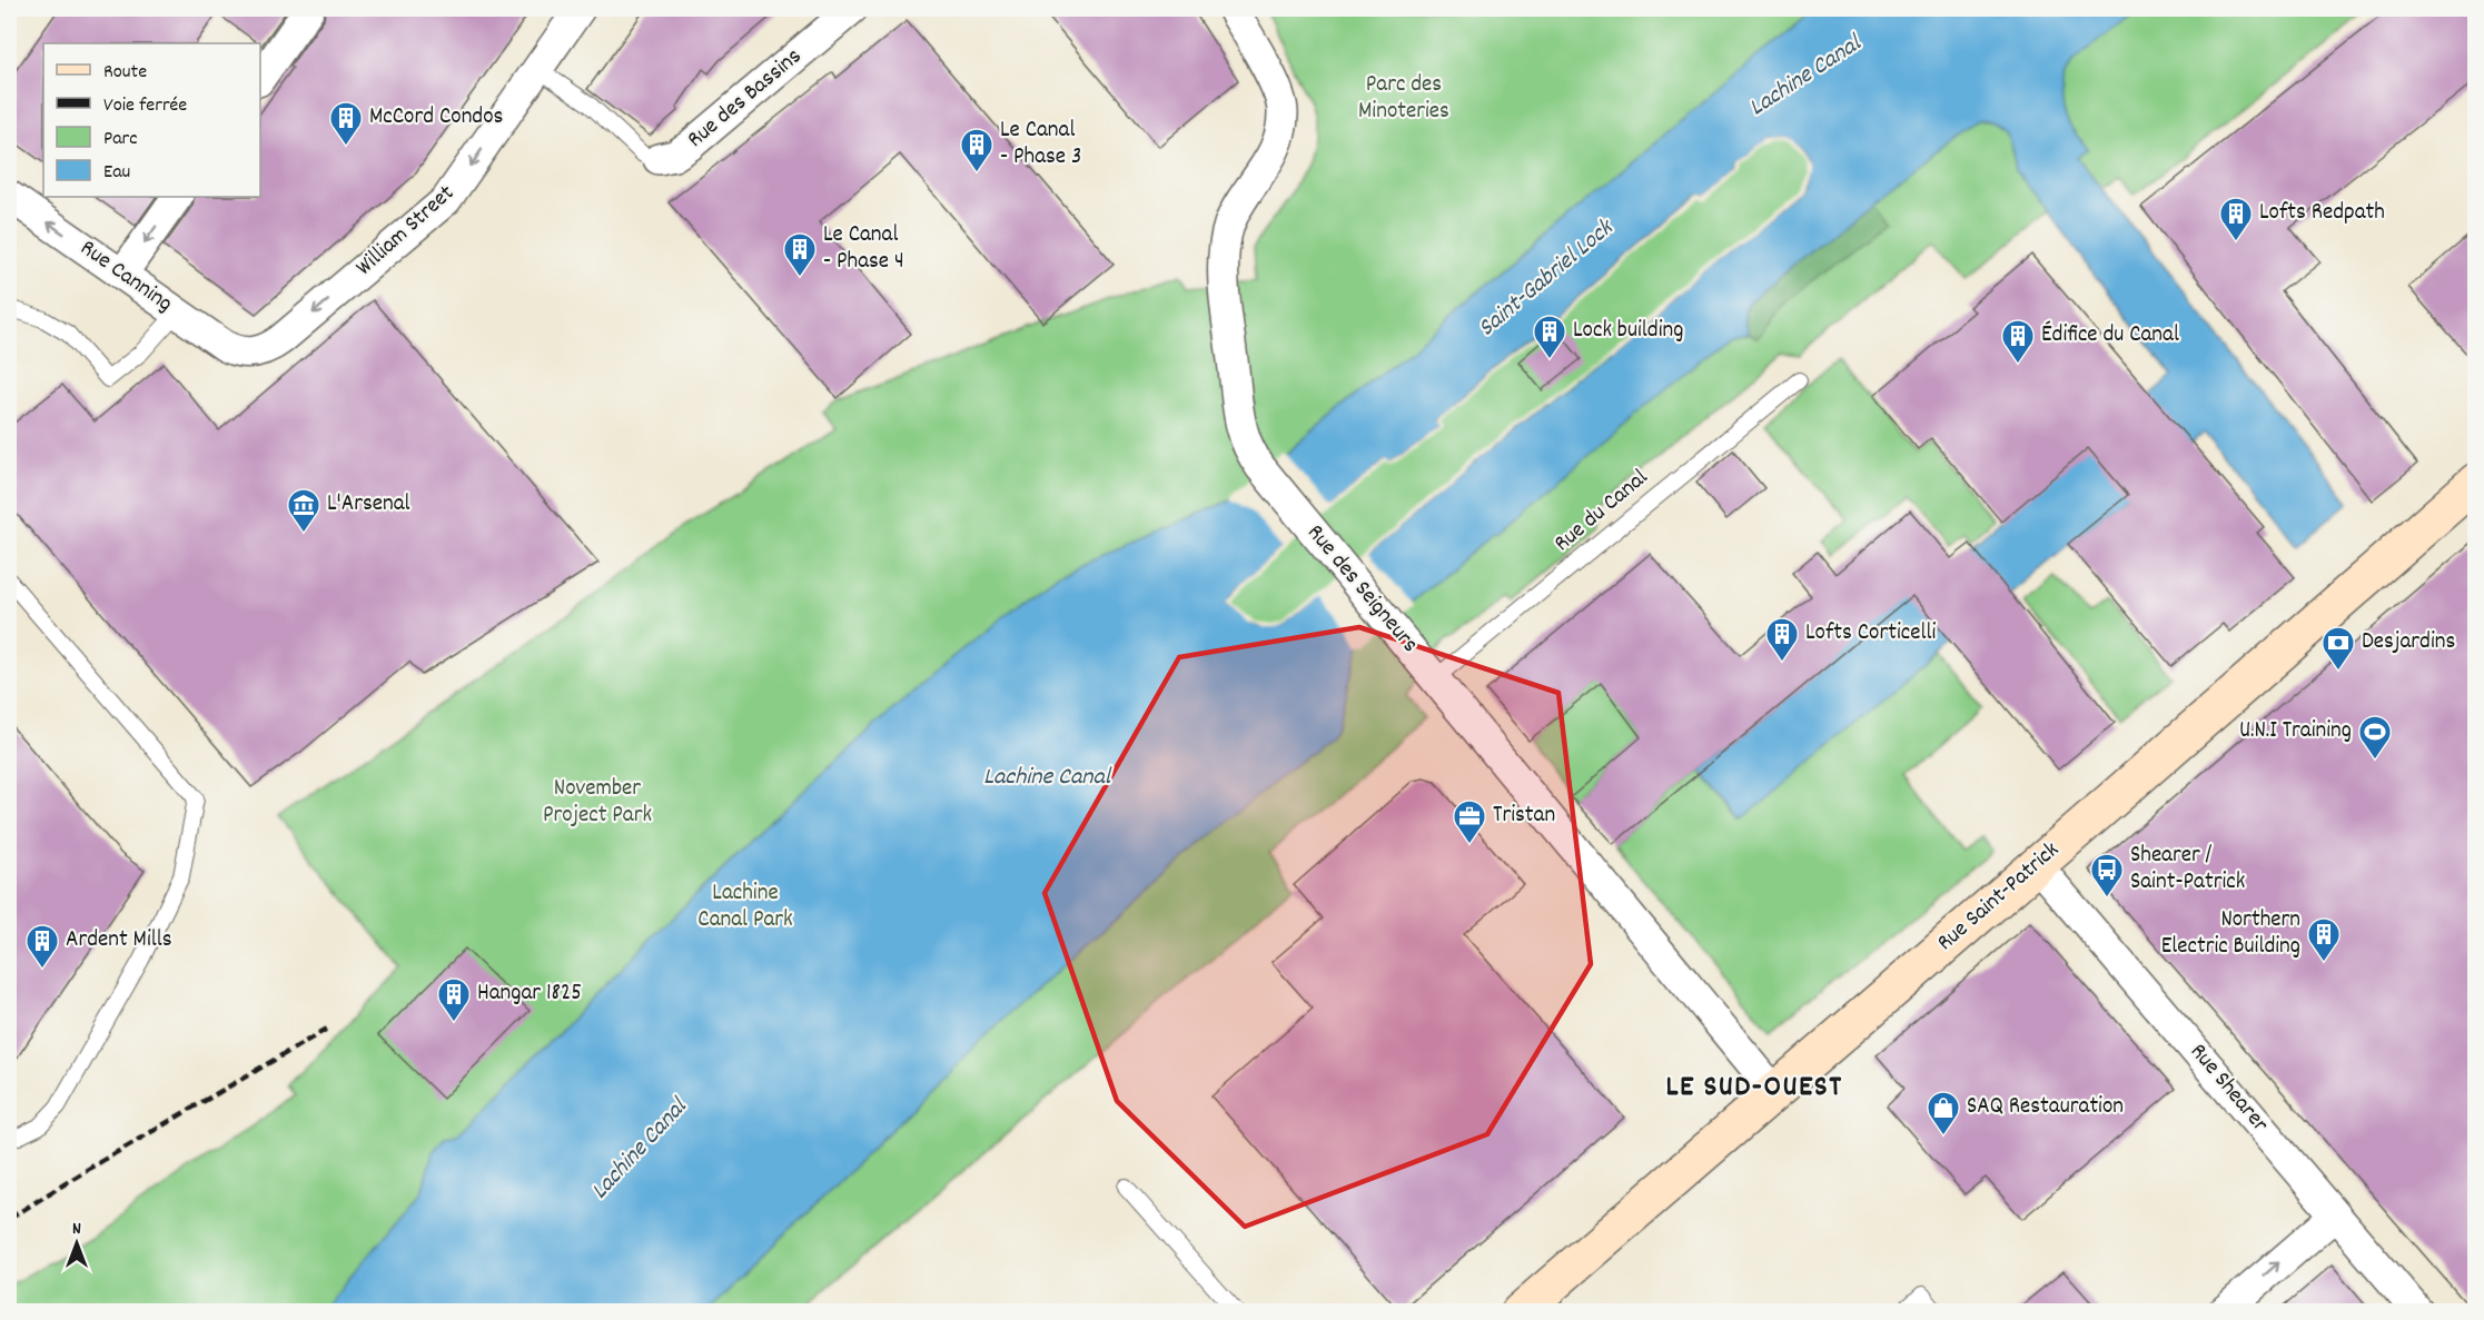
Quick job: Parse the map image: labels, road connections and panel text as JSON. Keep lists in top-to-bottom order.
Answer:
{
  "streets": {
    "main road": ["Rue Saint-Patrick"],
    "street": [
      "Rue des Bassins",
      "William Street",
      "Rue Canning",
      "Rue des Seigneurs",
      "Rue Shearer"
    ],
    "lane": ["Rue du Canal"]
  },
  "crossings": [
    ["Rue des Bassins", "William Street"],
    ["William Street", "Rue Canning"],
    ["Rue du Canal", "Rue des Seigneurs"],
    ["Rue des Seigneurs", "Rue Saint-Patrick"],
    ["Rue Saint-Patrick", "Rue Shearer"]
  ],
  "one_way": ["William Street", "Rue Canning"],
  "districts": ["LE SUD-OUEST"],
  "water": ["Lachine Canal", "Saint-Gabriel Lock"],
  "parks": ["Parc des Minoteries", "November Project Park", "Lachine Canal Park"],
  "places": {
    "building": [
      "McCord Condos",
      "Le Canal - Phase 3",
      "Lofts Redpath",
      "Le Canal - Phase 4",
      "Lock building",
      "Édifice du Canal",
      "Lofts Corticelli",
      "Northern Electric Building",
      "Ardent Mills",
      "Hangar 1825"
    ],
    "museum": ["L'Arsenal"],
    "bank": ["Desjardins"],
    "sports": ["U.N.I Training"],
    "office": ["Tristan"],
    "bus stop": ["Shearer / Saint-Patrick"],
    "shop": ["SAQ Restauration"]
  },
  "legend": [
    "Route",
    "Voie ferrée",
    "Parc",
    "Eau"
  ],
  "north": "top"
}
